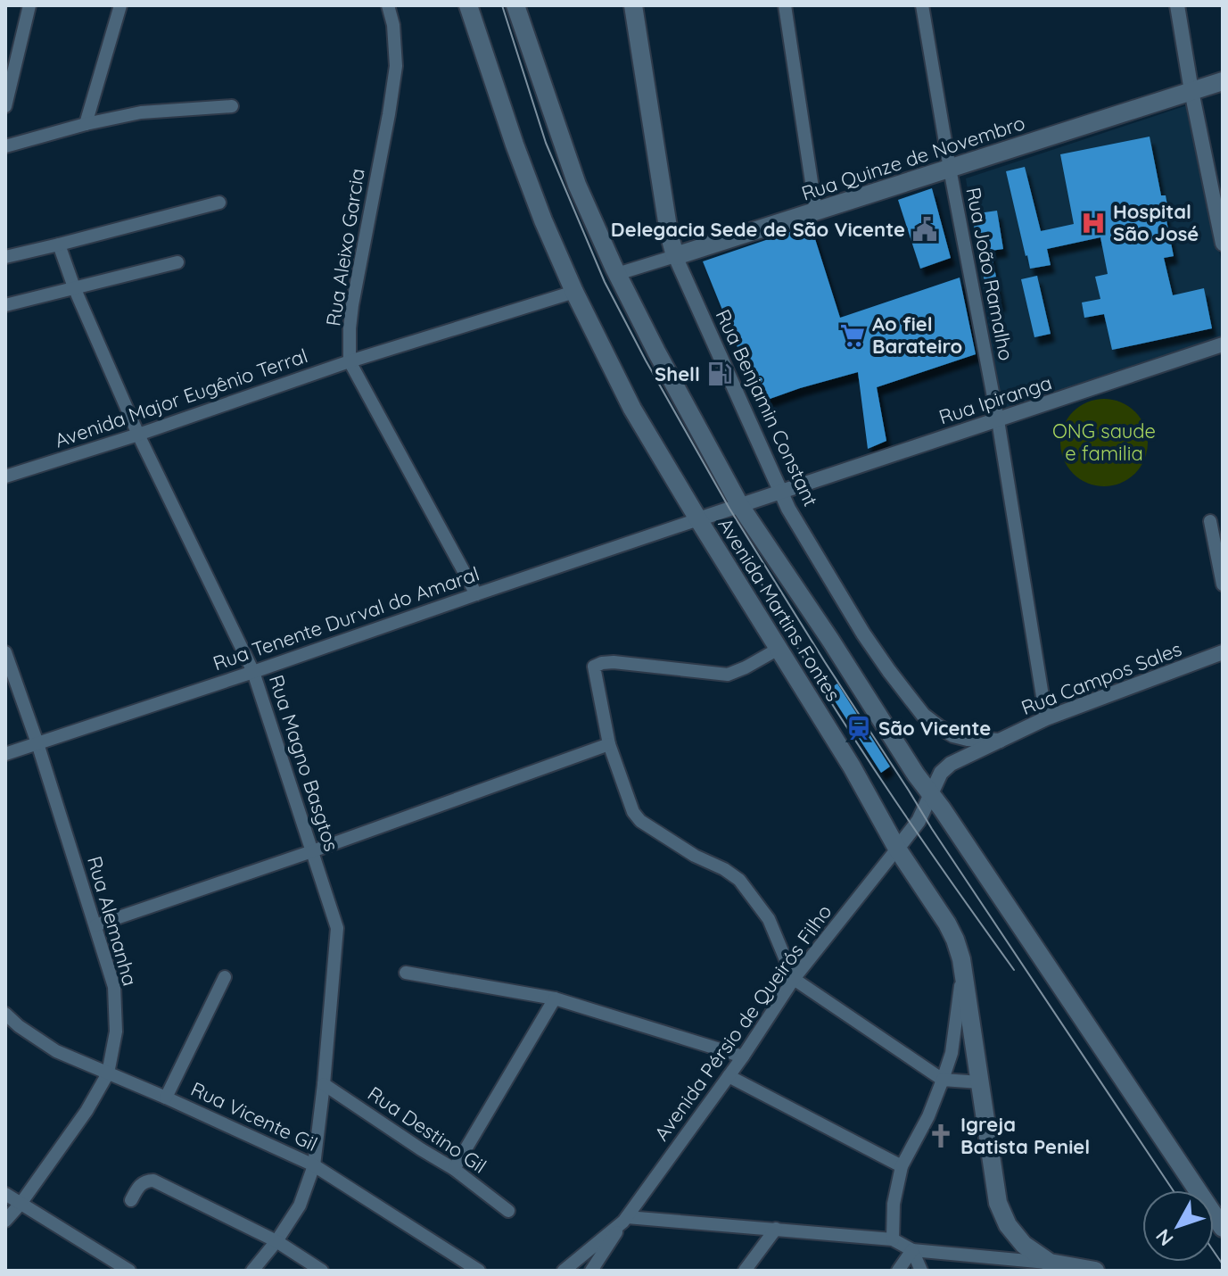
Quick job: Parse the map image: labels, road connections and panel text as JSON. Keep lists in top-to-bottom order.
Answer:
{
  "streets": {
    "main road": ["Rua Quinze de Novembro", "Rua Benjamin Constant", "Avenida Martins Fontes"],
    "street": [
      "Rua Aleixo Garcia",
      "Rua João Ramalho",
      "Avenida Major Eugênio Terral",
      "Rua Ipiranga",
      "Rua Tenente Durval do Amaral",
      "Rua Campos Sales",
      "Rua Magno Basgtos",
      "Rua Alemanha",
      "Avenida Pérsio de Queirós Filho",
      "Rua Vicente Gil",
      "Rua Destino Gil"
    ]
  },
  "crossings": [
    ["Rua Quinze de Novembro", "Rua João Ramalho"],
    ["Rua Quinze de Novembro", "Rua Benjamin Constant"],
    ["Rua Quinze de Novembro", "Avenida Martins Fontes"],
    ["Rua Aleixo Garcia", "Avenida Major Eugênio Terral"],
    ["Rua Aleixo Garcia", "Rua Tenente Durval do Amaral"],
    ["Rua João Ramalho", "Rua Ipiranga"],
    ["Rua João Ramalho", "Rua Campos Sales"],
    ["Avenida Major Eugênio Terral", "Avenida Martins Fontes"],
    ["Avenida Major Eugênio Terral", "Rua Magno Basgtos"],
    ["Rua Ipiranga", "Rua Benjamin Constant"],
    ["Rua Benjamin Constant", "Rua Campos Sales"],
    ["Avenida Martins Fontes", "Rua Tenente Durval do Amaral"],
    ["Avenida Martins Fontes", "Rua Campos Sales"],
    ["Avenida Martins Fontes", "Avenida Pérsio de Queirós Filho"],
    ["Rua Tenente Durval do Amaral", "Rua Magno Basgtos"],
    ["Rua Tenente Durval do Amaral", "Rua Alemanha"],
    ["Rua Campos Sales", "Avenida Pérsio de Queirós Filho"],
    ["Rua Magno Basgtos", "Rua Vicente Gil"],
    ["Rua Magno Basgtos", "Rua Destino Gil"],
    ["Rua Alemanha", "Rua Vicente Gil"]
  ],
  "parks": ["ONG saude e familia"],
  "places": {
    "hospital": ["Hospital São José"],
    "public building": ["Delegacia Sede de São Vicente"],
    "supermarket": ["Ao fiel Barateiro"],
    "fuel station": ["Shell"],
    "station": ["São Vicente"],
    "church": ["Igreja Batista Peniel"]
  },
  "north": "bottom left"
}
